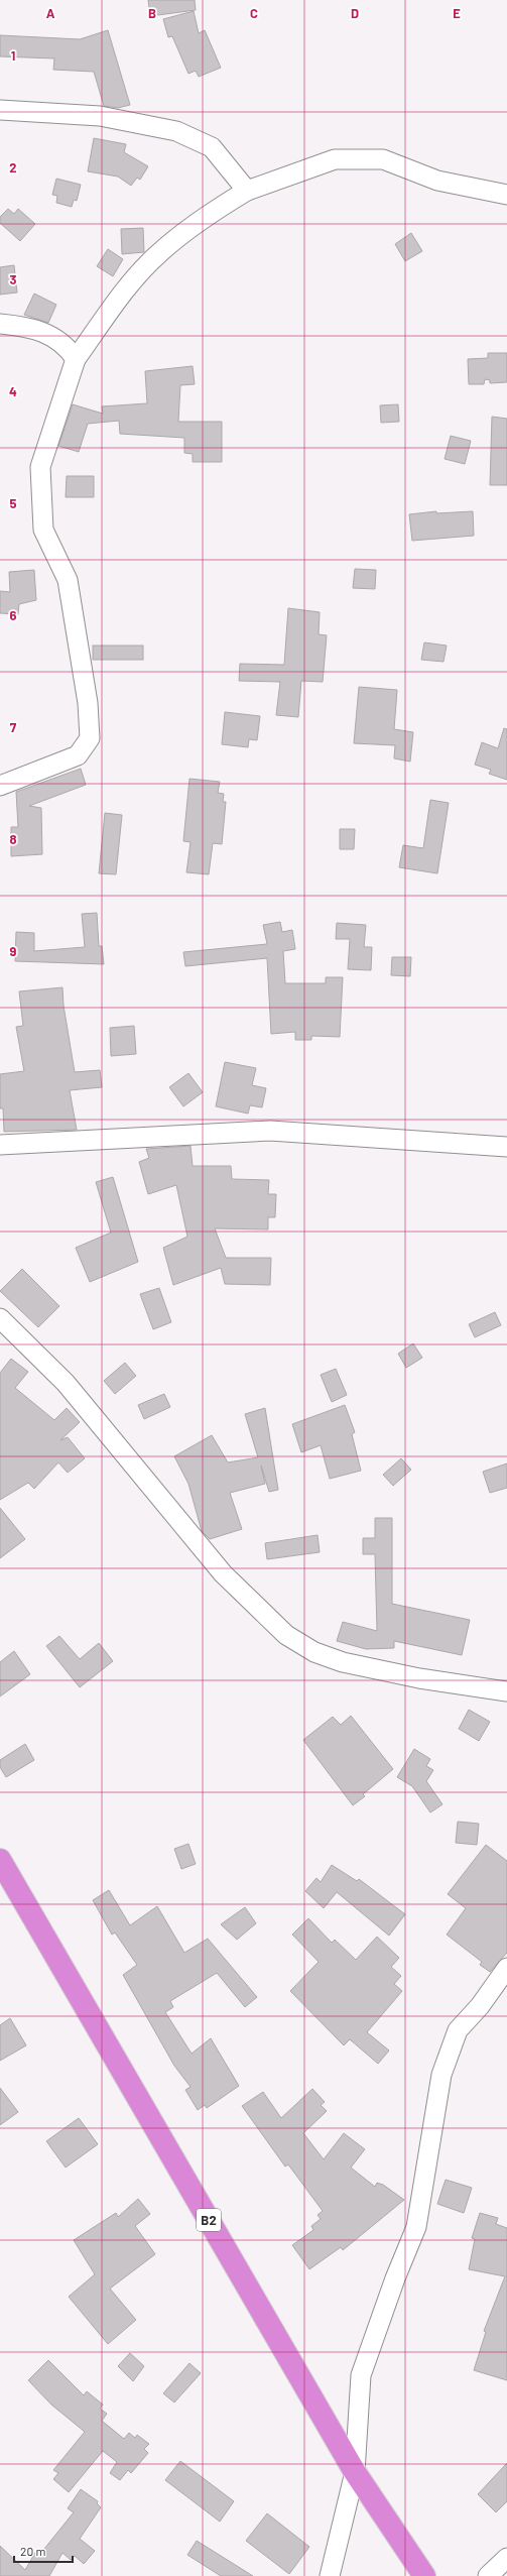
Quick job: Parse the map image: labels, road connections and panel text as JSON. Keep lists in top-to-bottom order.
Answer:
{
  "streets": {
    "highway": ["B2"]
  },
  "scale_bar": "20 m",
  "grid": {
    "columns": [
      "A",
      "B",
      "C",
      "D",
      "E"
    ],
    "rows": [
      "1",
      "2",
      "3",
      "4",
      "5",
      "6",
      "7",
      "8",
      "9"
    ]
  }
}
